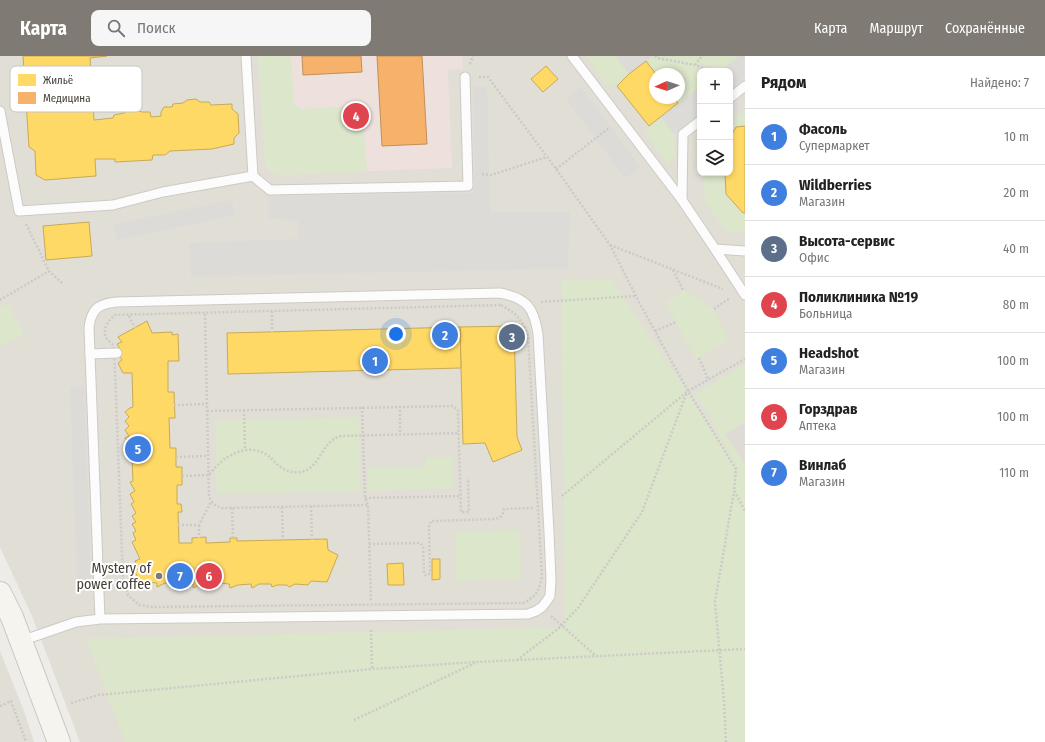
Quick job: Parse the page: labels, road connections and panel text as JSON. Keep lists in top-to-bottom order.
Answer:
{
  "places": ["Mystery of power coffee"],
  "legend": ["Жильё", "Медицина"],
  "north": "left",
  "page": {
    "header": "Карта",
    "search": "Поиск",
    "nav": ["Карта", "Маршрут", "Сохранённые"],
    "heading": ["Рядом", "Найдено: 7"],
    "map_buttons": ["+", "−"],
    "pins": [
      "4",
      "2",
      "3",
      "1",
      "5",
      "6",
      "7"
    ],
    "list": [
      {
        "mark": "1",
        "name": "Фасоль",
        "note": "Супермаркет",
        "value": "10 m"
      },
      {
        "mark": "2",
        "name": "Wildberries",
        "note": "Магазин",
        "value": "20 m"
      },
      {
        "mark": "3",
        "name": "Высота-сервис",
        "note": "Офис",
        "value": "40 m"
      },
      {
        "mark": "4",
        "name": "Поликлиника №19",
        "note": "Больница",
        "value": "80 m"
      },
      {
        "mark": "5",
        "name": "Headshot",
        "note": "Магазин",
        "value": "100 m"
      },
      {
        "mark": "6",
        "name": "Горздрав",
        "note": "Аптека",
        "value": "100 m"
      },
      {
        "mark": "7",
        "name": "Винлаб",
        "note": "Магазин",
        "value": "110 m"
      }
    ]
  }
}
